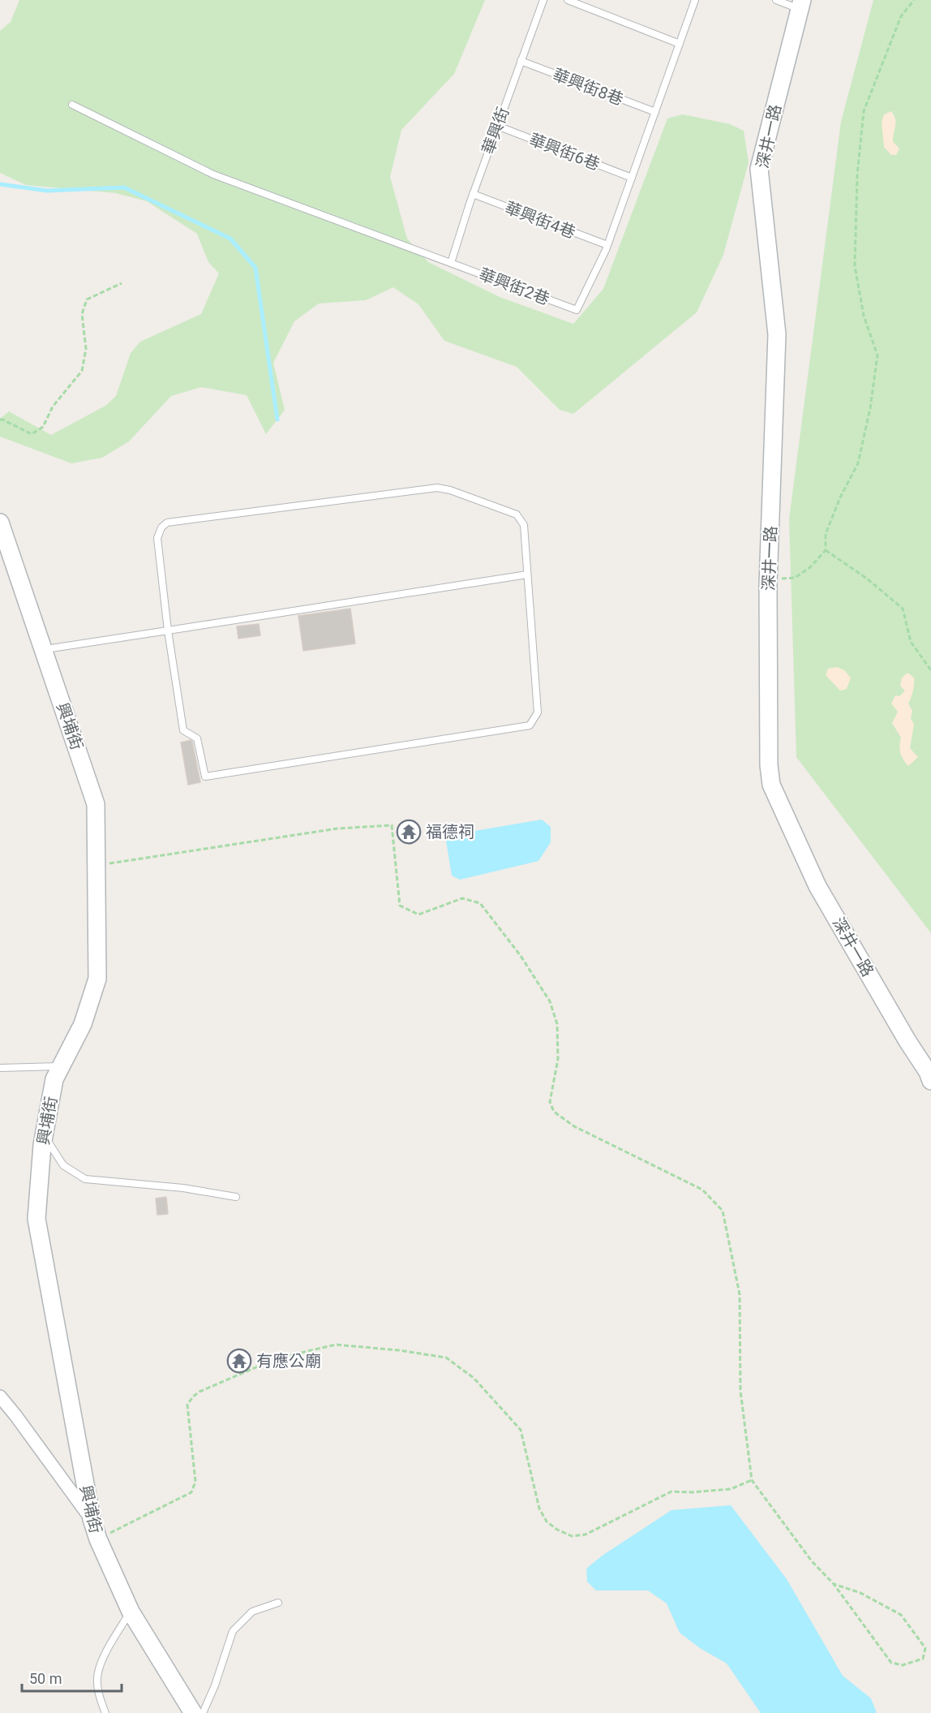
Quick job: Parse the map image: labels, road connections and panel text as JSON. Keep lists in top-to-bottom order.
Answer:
{
  "streets": {
    "street": ["深井一路", "興埔街"],
    "lane": [
      "華興街8巷",
      "華興街",
      "華興街6巷",
      "華興街4巷",
      "華興街2巷"
    ]
  },
  "crossings": [
    ["華興街8巷", "華興街"],
    ["華興街", "華興街6巷"],
    ["華興街", "華興街4巷"],
    ["華興街", "華興街2巷"],
    ["華興街4巷", "華興街2巷"]
  ],
  "places": {
    "temple": ["福德祠", "有應公廟"]
  },
  "scale_bar": "50 m"
}
